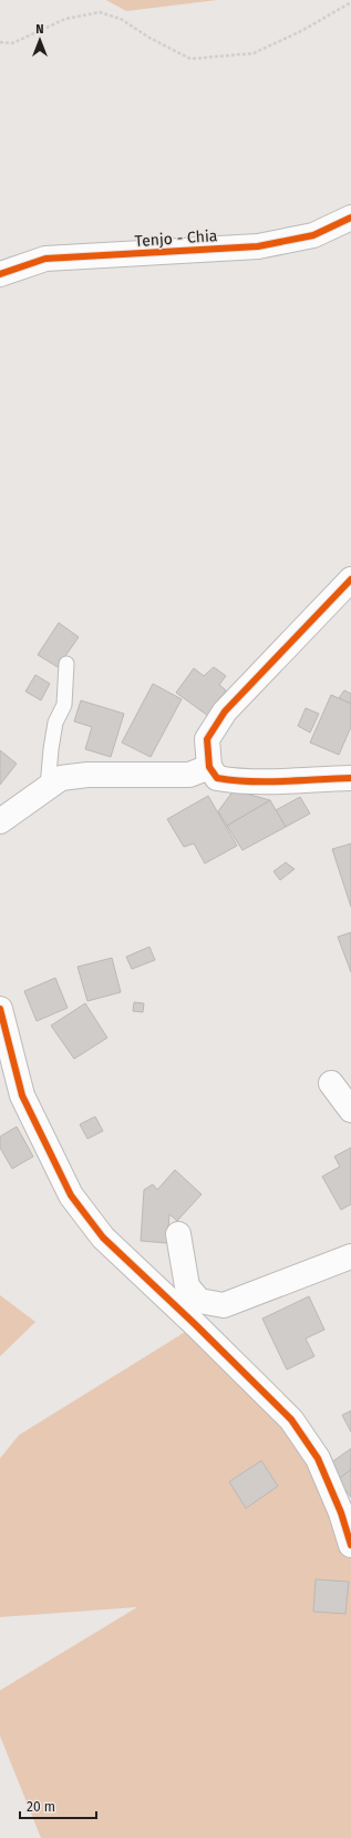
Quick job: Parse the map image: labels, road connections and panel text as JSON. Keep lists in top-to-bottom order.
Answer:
{
  "streets": {
    "street": ["Tenjo - Chia"]
  },
  "scale_bar": "20 m",
  "north": "top"
}
